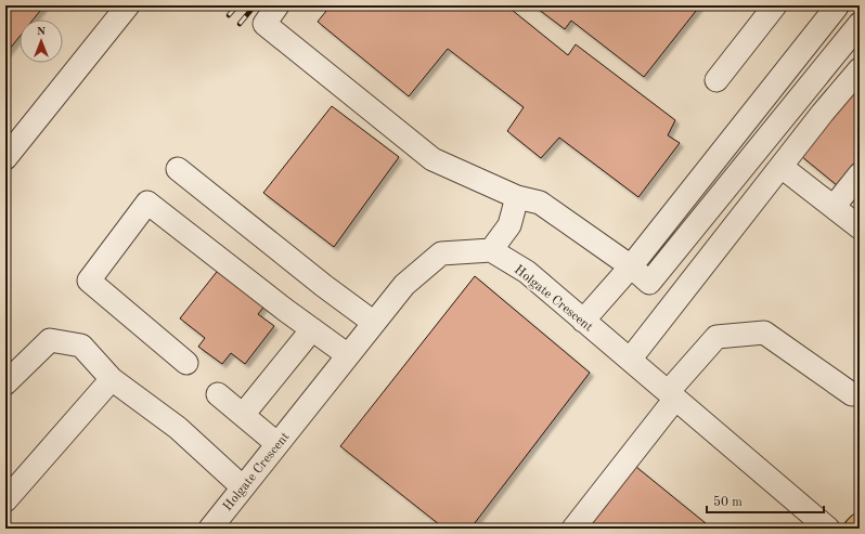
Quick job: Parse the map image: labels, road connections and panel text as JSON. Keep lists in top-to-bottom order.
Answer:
{
  "streets": {
    "street": ["Holgate Crescent"]
  },
  "scale_bar": "50 m",
  "north": "top"
}
